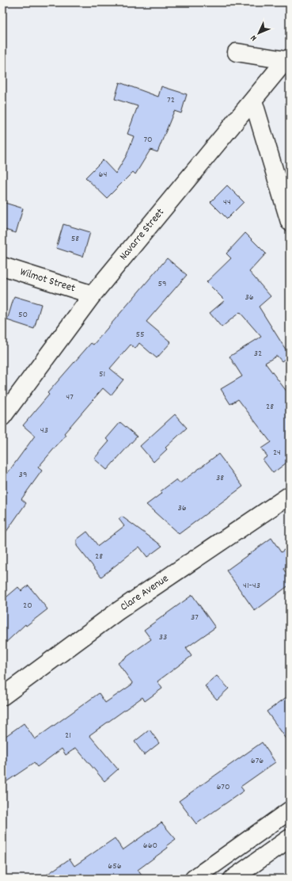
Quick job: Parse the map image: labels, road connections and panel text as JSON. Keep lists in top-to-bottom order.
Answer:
{
  "streets": {
    "street": ["Navarre Street", "Wilmot Street", "Clare Avenue"]
  },
  "crossings": [
    ["Navarre Street", "Wilmot Street"]
  ],
  "house_numbers": [
    "72",
    "70",
    "64",
    "44",
    "58",
    "59",
    "36",
    "50",
    "55",
    "32",
    "51",
    "47",
    "28",
    "43",
    "24",
    "39",
    "38",
    "36",
    "28",
    "41-43",
    "20",
    "37",
    "33",
    "21",
    "676",
    "670",
    "660",
    "656"
  ],
  "north": "bottom left"
}
